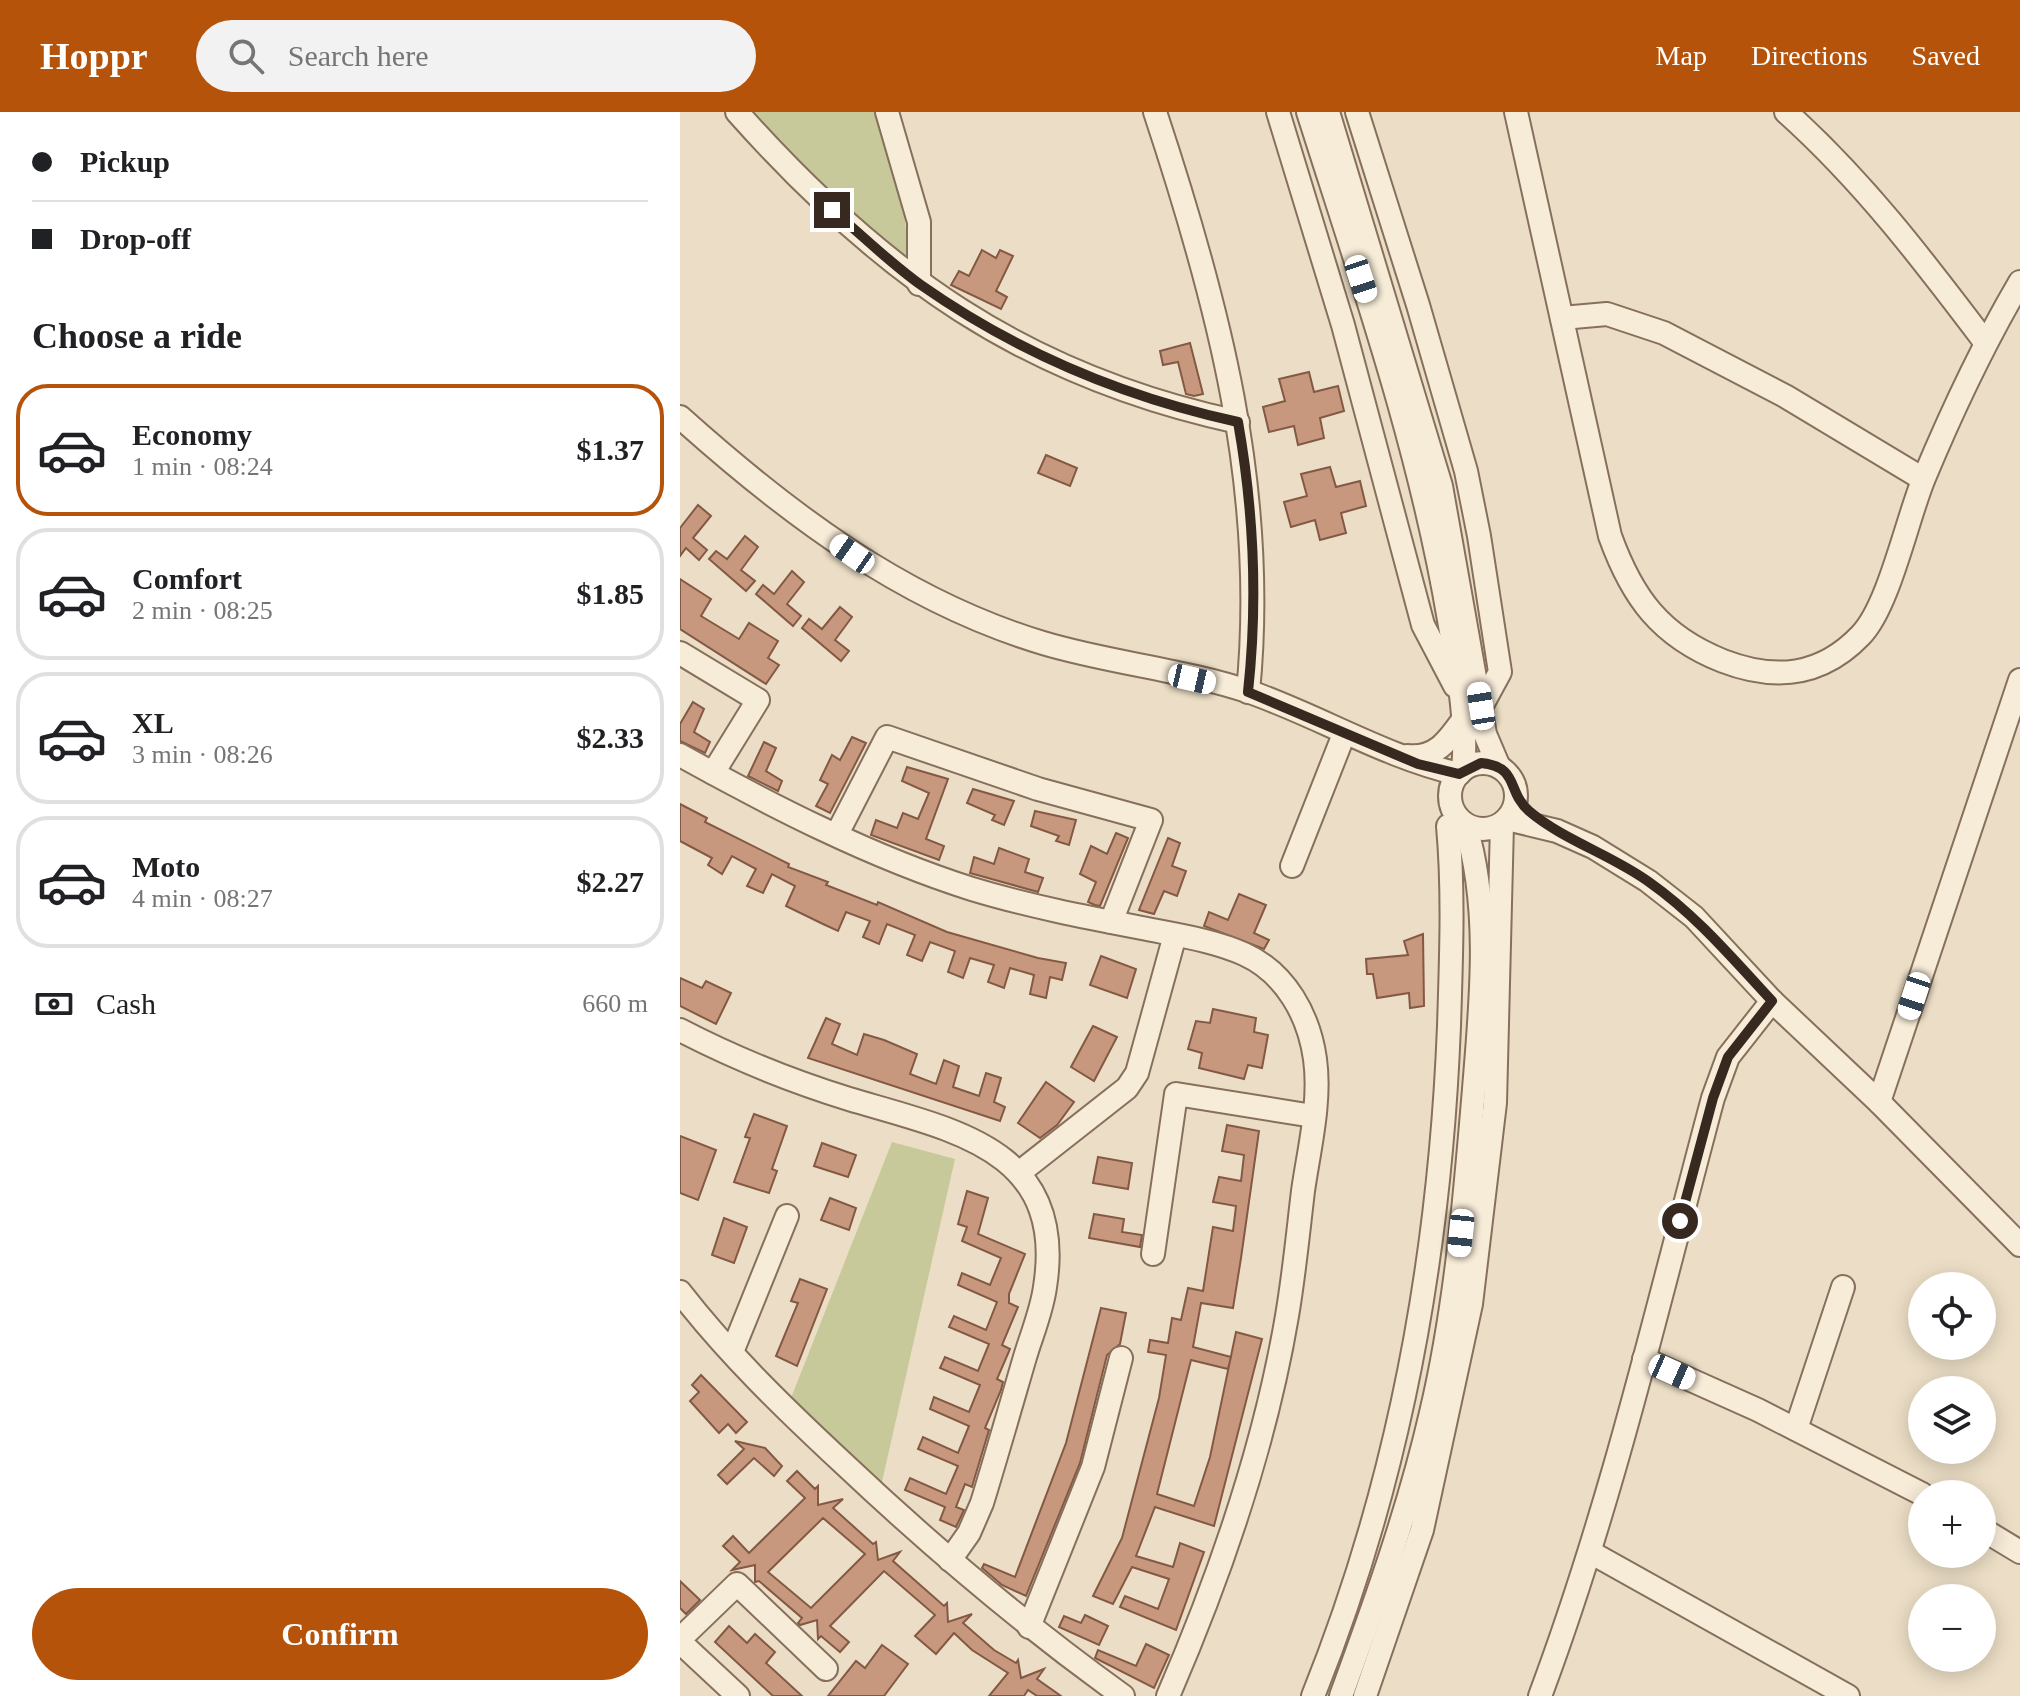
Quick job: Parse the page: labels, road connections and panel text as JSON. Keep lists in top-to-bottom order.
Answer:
{
  "page": {
    "header": "Hoppr",
    "search": "Search here",
    "nav": ["Map", "Directions", "Saved"],
    "banner": ["Pickup", "Drop-off"],
    "heading": "Choose a ride",
    "list": [
      {
        "name": "Economy",
        "note": "1 min · 08:24",
        "value": "$1.37"
      },
      {
        "name": "Comfort",
        "note": "2 min · 08:25",
        "value": "$1.85"
      },
      {
        "name": "XL",
        "note": "3 min · 08:26",
        "value": "$2.33"
      },
      {
        "name": "Moto",
        "note": "4 min · 08:27",
        "value": "$2.27"
      }
    ],
    "pay": ["Cash", "660 m"],
    "map_buttons": ["+", "−"],
    "buttons": "Confirm"
  }
}
